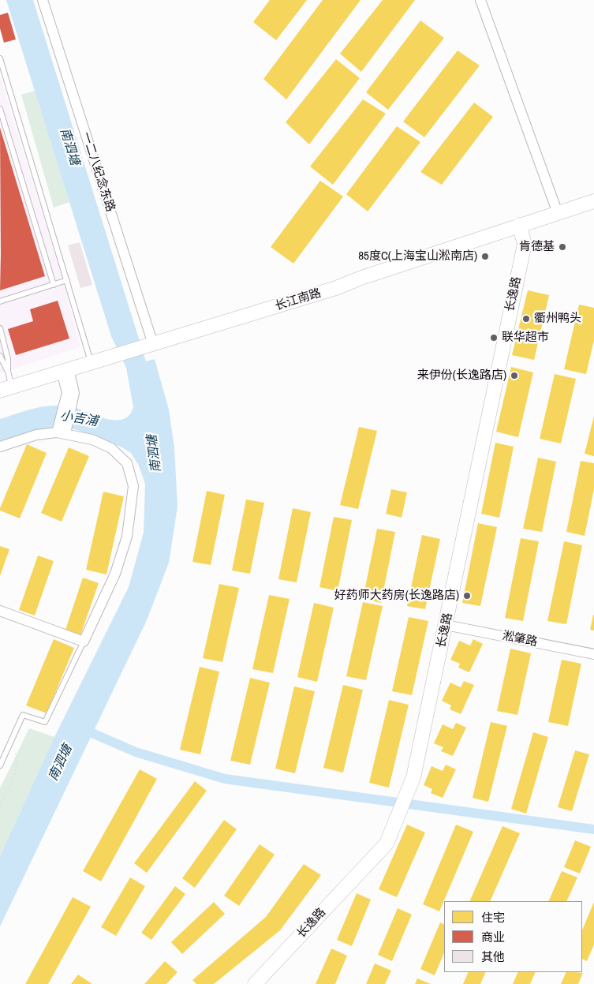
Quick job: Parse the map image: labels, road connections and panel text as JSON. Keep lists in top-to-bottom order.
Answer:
{
  "streets": {
    "street": [
      "一二八纪念东路",
      "长逸路",
      "长江南路",
      "淞肇路"
    ]
  },
  "crossings": [
    ["一二八纪念东路", "长江南路"],
    ["长逸路", "长江南路"],
    ["长逸路", "淞肇路"]
  ],
  "water": ["南泗塘", "小吉浦"],
  "places": [
    "肯德基",
    "85度C(上海宝山淞南店)",
    "衢州鸭头",
    "联华超市",
    "来伊份(长逸路店)",
    "好药师大药房(长逸路店)"
  ],
  "legend": ["住宅", "商业", "其他"]
}
